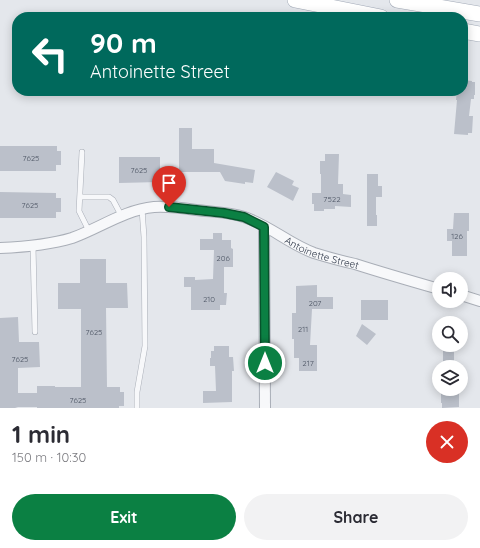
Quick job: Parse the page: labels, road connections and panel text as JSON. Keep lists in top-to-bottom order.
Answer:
{
  "streets": {
    "street": ["Antoinette Street"]
  },
  "house_numbers": [
    "7625",
    "7625",
    "7522",
    "7625",
    "126",
    "206",
    "210",
    "207",
    "211",
    "7625",
    "7625",
    "217",
    "7625"
  ],
  "page": {
    "turn": ["90 m", "Antoinette Street"],
    "heading": ["1 min", "150 m · 10:30"],
    "buttons": ["Exit", "Share"]
  }
}
